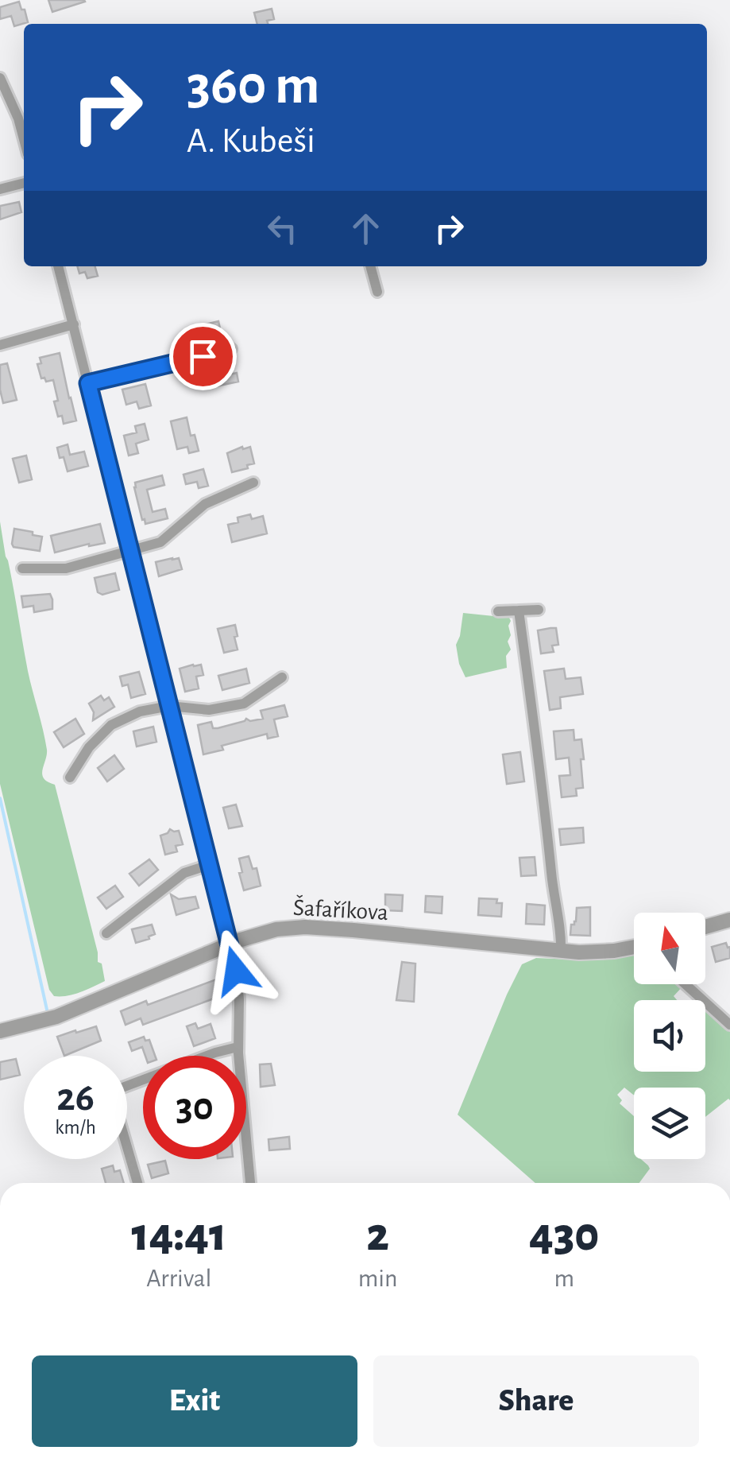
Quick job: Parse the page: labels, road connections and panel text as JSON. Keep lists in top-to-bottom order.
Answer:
{
  "streets": {
    "street": ["Šafaříkova"]
  },
  "north": "top",
  "page": {
    "turn": ["360 m", "A. Kubeši"],
    "speed": "26 km/h",
    "limit": "30",
    "eta": [
      "14:41",
      "Arrival",
      "2",
      "min",
      "430",
      "m"
    ],
    "buttons": ["Exit", "Share"]
  }
}
